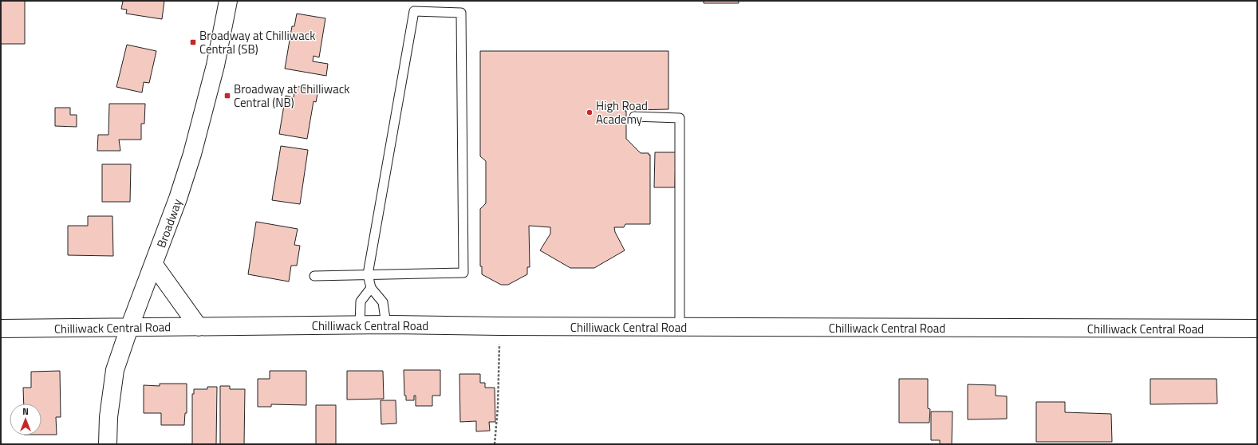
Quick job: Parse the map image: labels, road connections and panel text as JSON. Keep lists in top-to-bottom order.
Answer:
{
  "streets": {
    "street": ["Broadway", "Chilliwack Central Road"]
  },
  "crossings": [
    ["Broadway", "Chilliwack Central Road"]
  ],
  "places": {
    "transit": ["Broadway at Chilliwack Central (SB)", "Broadway at Chilliwack Central (NB)"],
    "other": ["High Road Academy"]
  },
  "north": "top"
}
